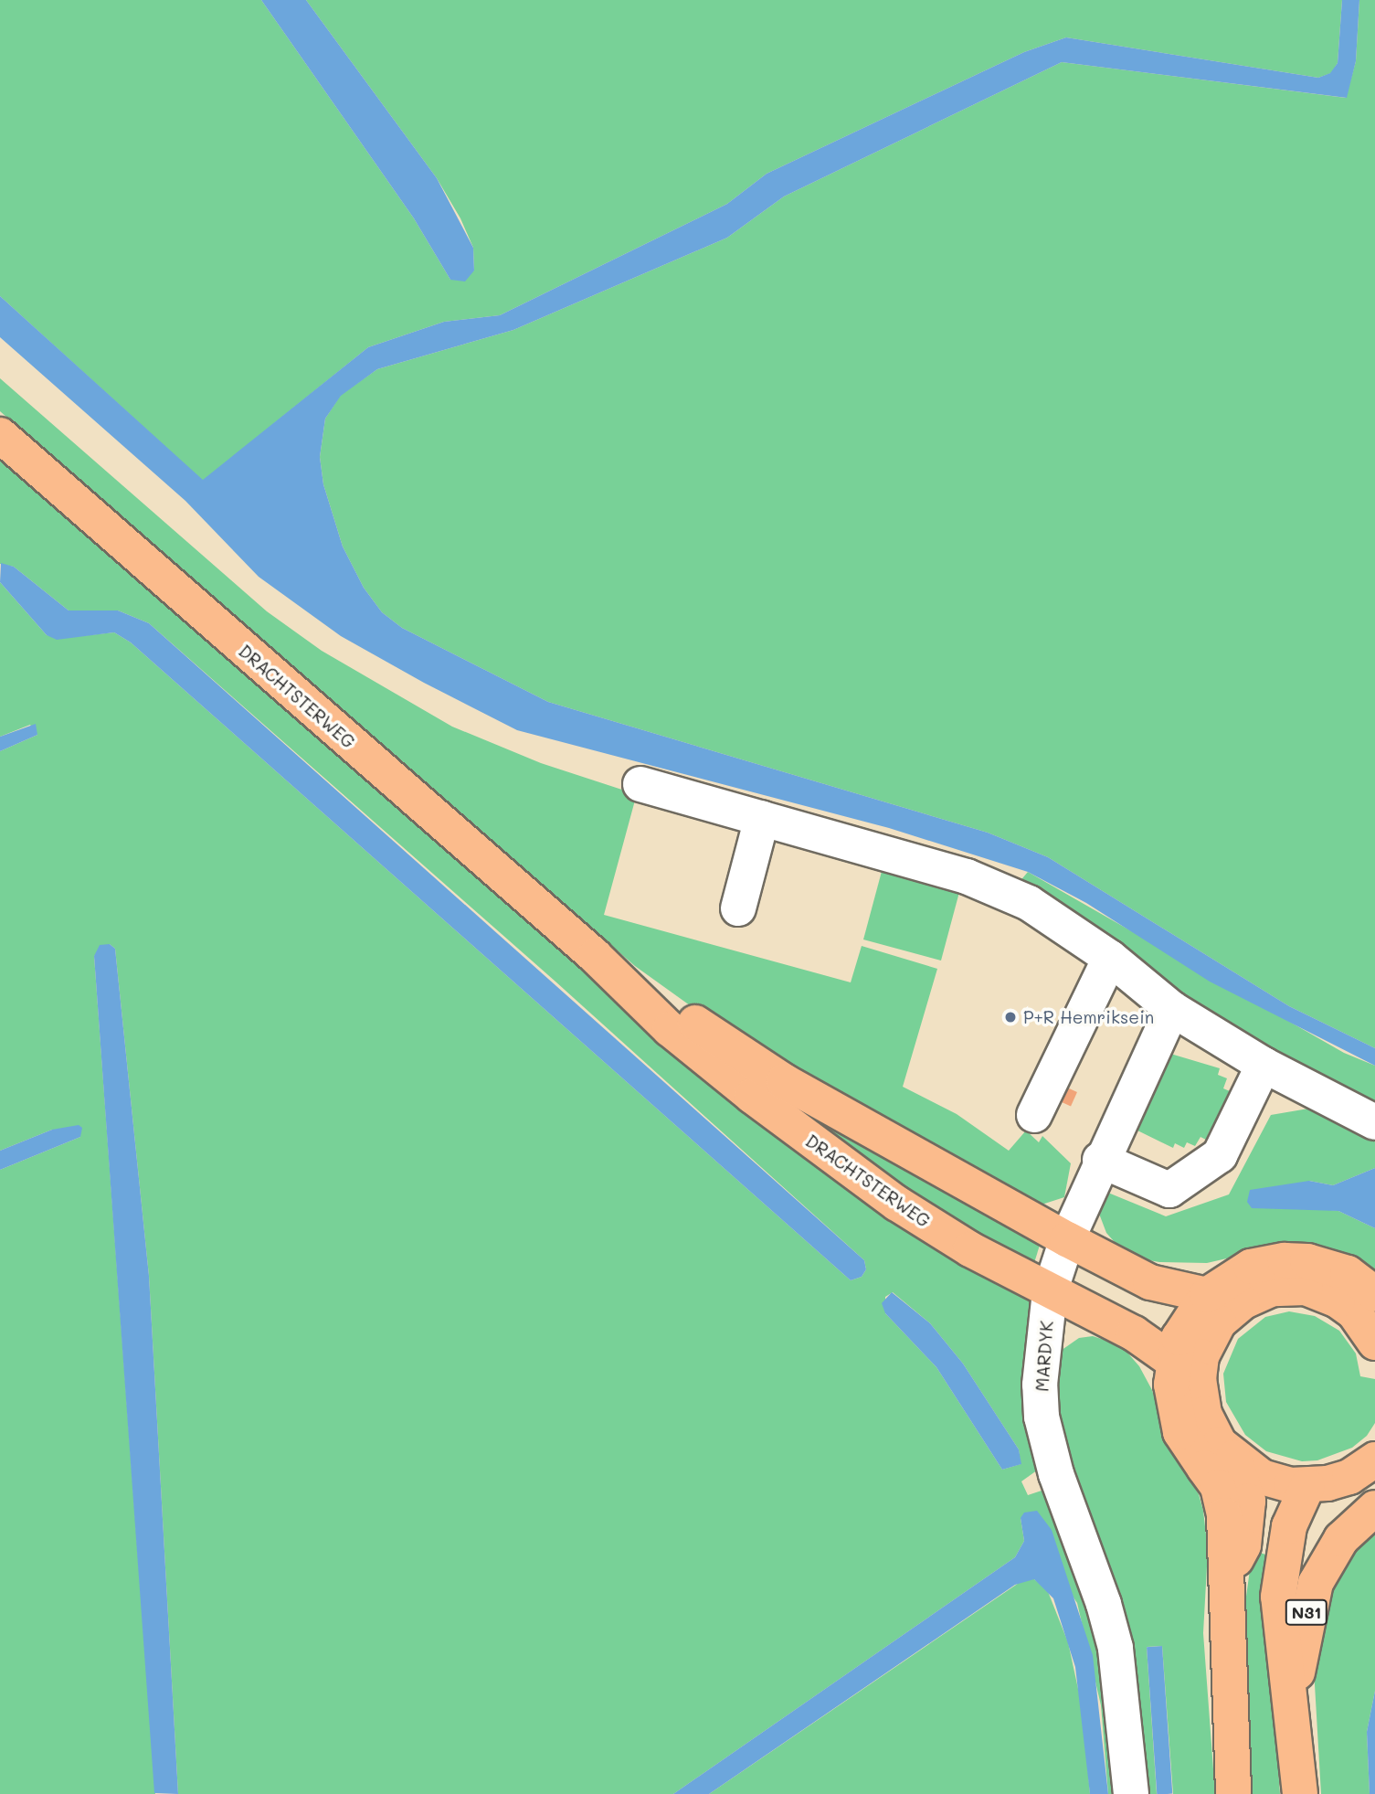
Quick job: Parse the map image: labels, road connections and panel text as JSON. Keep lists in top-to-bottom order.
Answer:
{
  "streets": {
    "main road": ["DRACHTSTERWEG", "N31"],
    "street": ["MARDYK"]
  },
  "crossings": [
    ["DRACHTSTERWEG", "MARDYK"]
  ],
  "places": ["P+R Hemriksein"]
}
